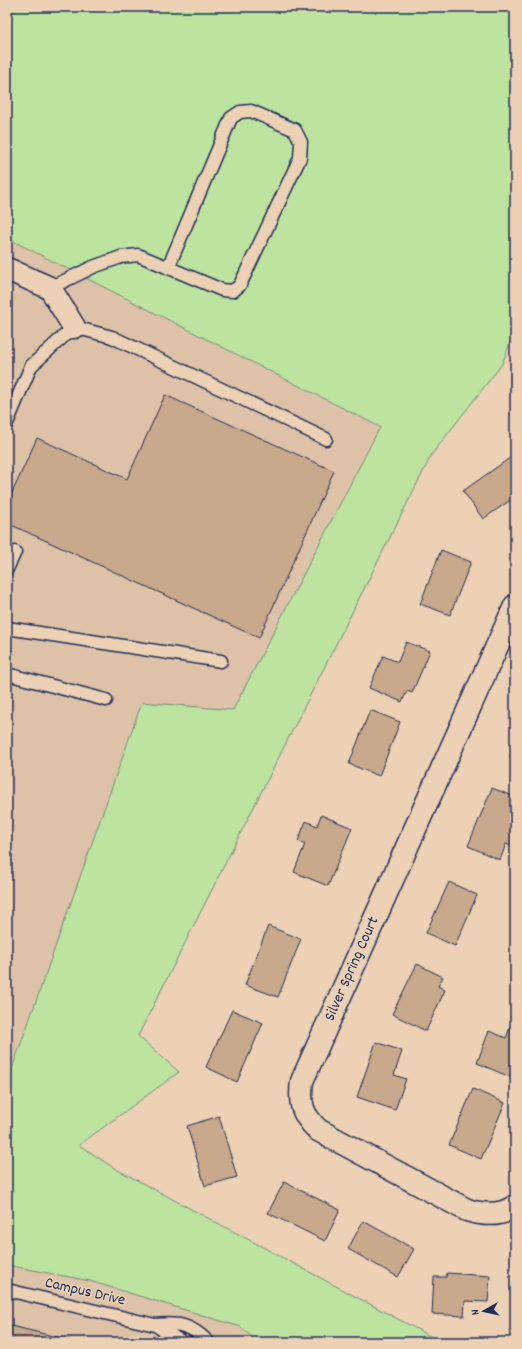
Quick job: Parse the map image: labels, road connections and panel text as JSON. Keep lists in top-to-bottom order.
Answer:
{
  "streets": {
    "street": ["Silver Spring Court"],
    "lane": ["Campus Drive"]
  },
  "north": "left"
}
